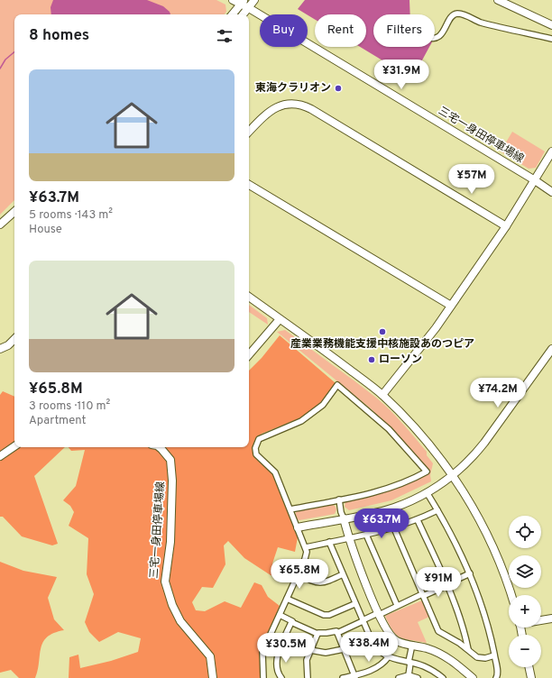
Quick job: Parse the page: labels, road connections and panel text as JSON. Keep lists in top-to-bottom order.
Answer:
{
  "streets": {
    "street": ["三宅一身田停車場線"]
  },
  "places": ["東海クラリオン", "産業業務機能支援中核施設あのつピア", "ローソン"],
  "page": {
    "chip": ["Buy", "Rent", "Filters"],
    "heading": "8 homes",
    "list": [
      {
        "name": "¥63.7M",
        "note": "5 rooms · 143 m² · House"
      },
      {
        "name": "¥65.8M",
        "note": "3 rooms · 110 m² · Apartment"
      }
    ],
    "price": [
      "¥31.9M",
      "¥57M",
      "¥74.2M",
      "¥63.7M",
      "¥65.8M",
      "¥91M",
      "¥38.4M",
      "¥30.5M"
    ],
    "map_buttons": ["+", "−"]
  }
}
